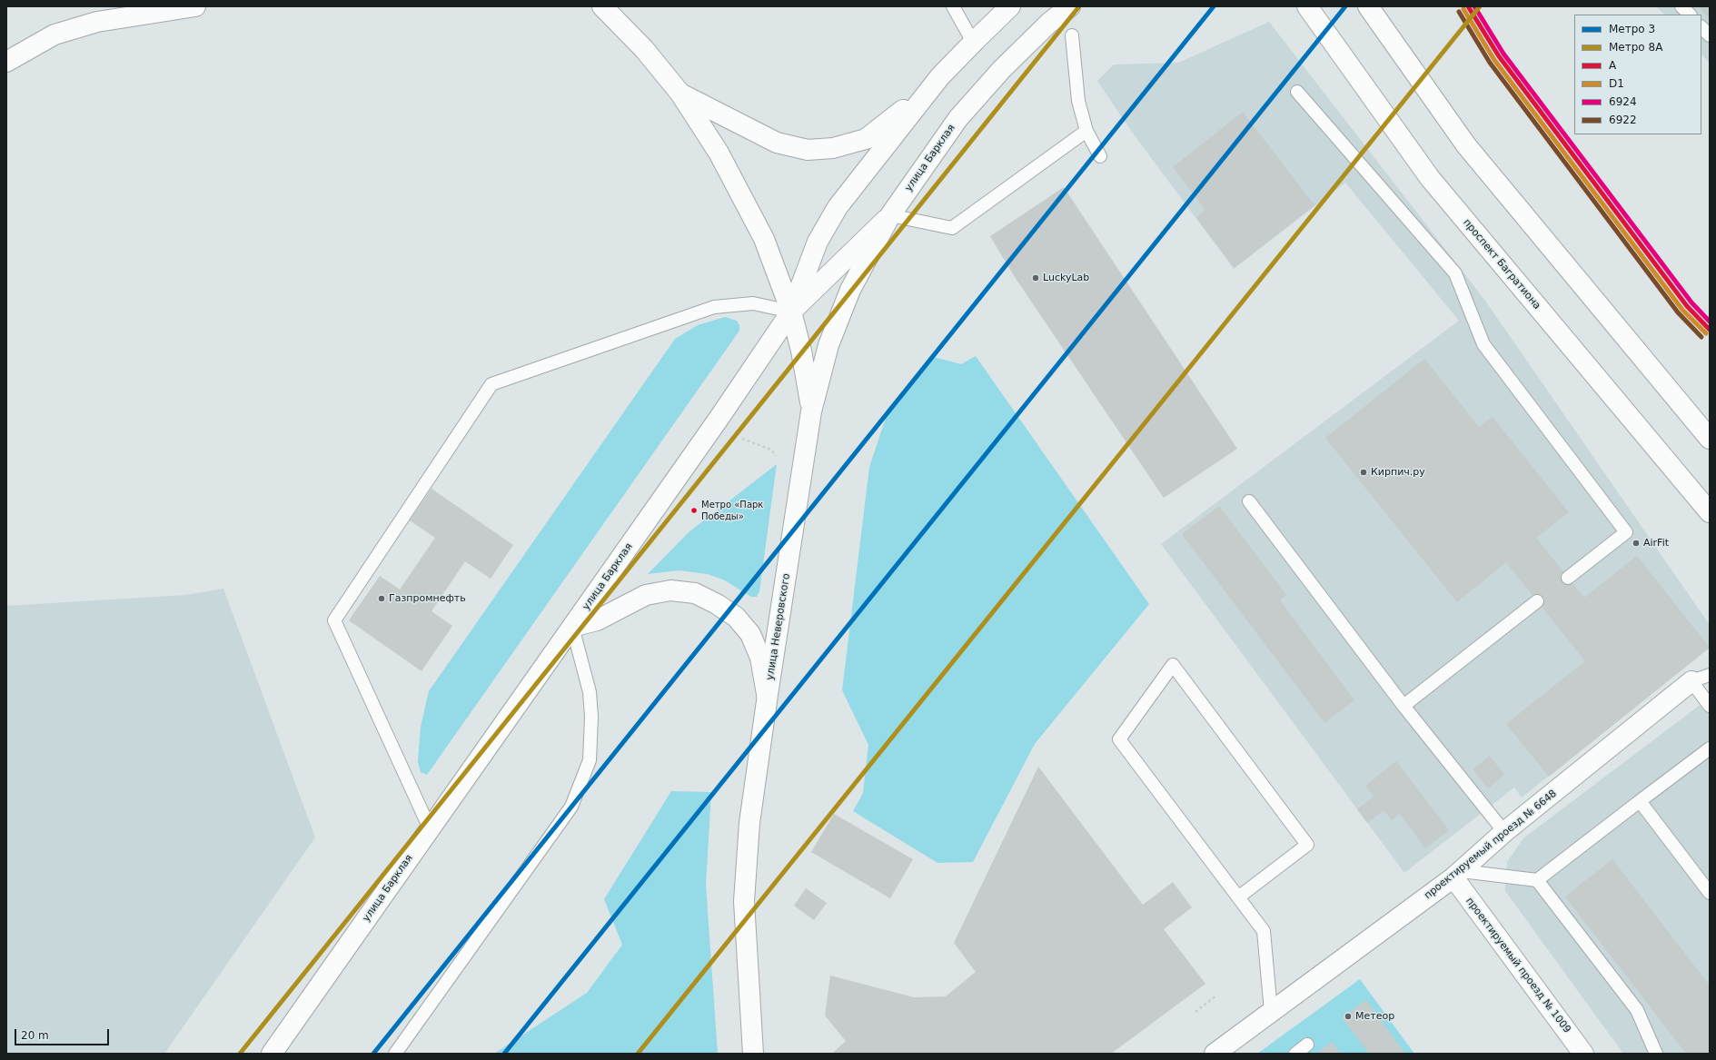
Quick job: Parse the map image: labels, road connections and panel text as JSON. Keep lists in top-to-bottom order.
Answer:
{
  "streets": {
    "main road": [
      "улица Барклая",
      "проспект Багратиона",
      "улица Неверовского",
      "проектируемый проезд № 6648",
      "проектируемый проезд № 1009"
    ]
  },
  "crossings": [
    ["улица Барклая", "улица Неверовского"],
    ["проектируемый проезд № 6648", "проектируемый проезд № 1009"]
  ],
  "places": [
    "LuckyLab",
    "Кирпич.ру",
    "Метро «Парк Победы»",
    "AirFit",
    "Газпромнефть",
    "Метеор"
  ],
  "lines": [
    "metro line 3",
    "metro line 8А",
    "transit line A",
    "transit line 6924",
    "transit line D1",
    "transit line 6922"
  ],
  "legend": [
    "Метро 3",
    "Метро 8А",
    "A",
    "D1",
    "6924",
    "6922"
  ],
  "scale_bar": "20 m"
}
